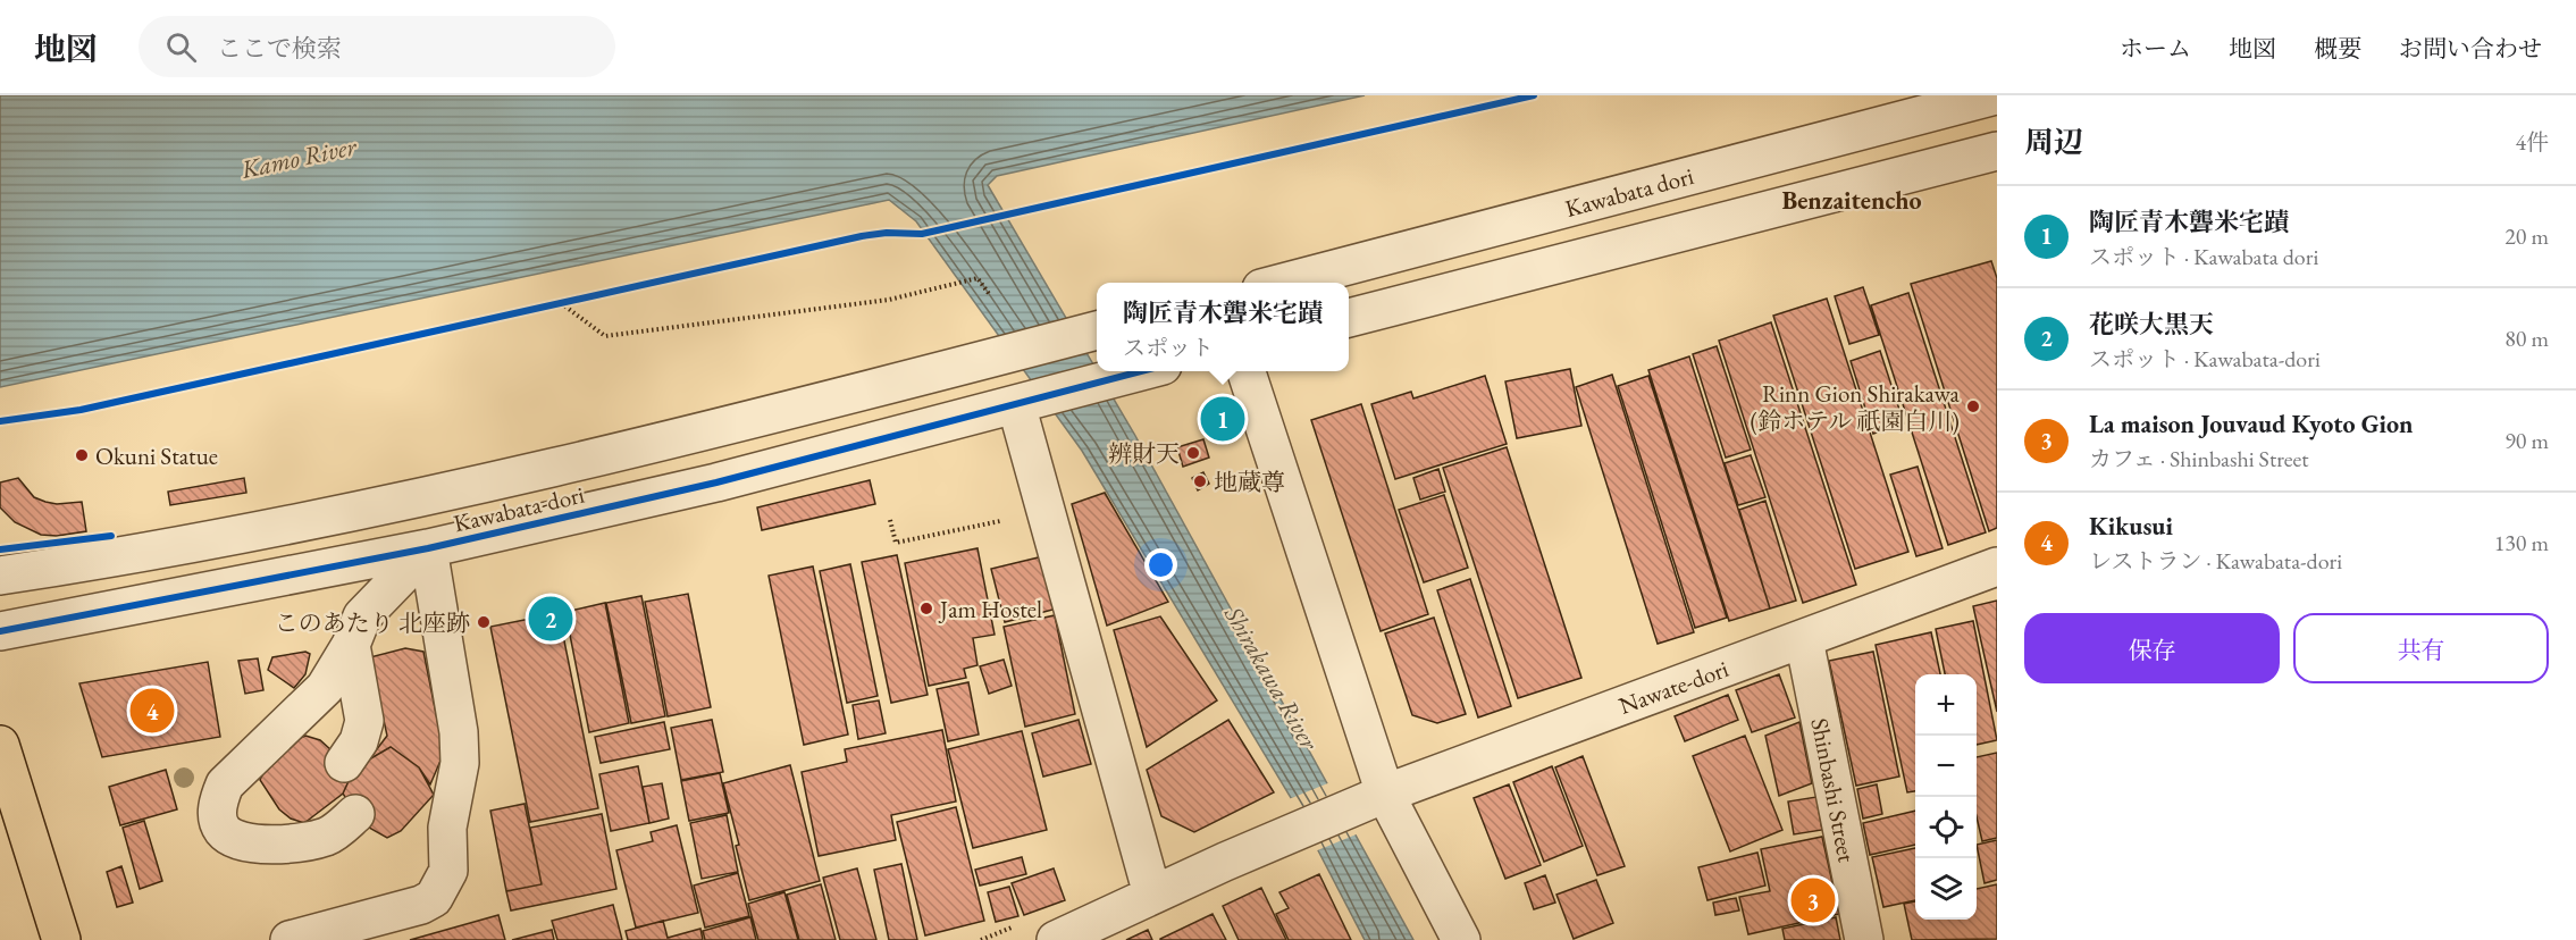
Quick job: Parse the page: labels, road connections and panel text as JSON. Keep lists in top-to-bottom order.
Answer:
{
  "streets": {
    "street": [
      "Kawabata dori",
      "Kawabata-dori",
      "Nawate-dori",
      "Shinbashi Street"
    ]
  },
  "crossings": [
    ["Nawate-dori", "Shinbashi Street"]
  ],
  "districts": ["Benzaitencho"],
  "water": ["Kamo River", "Shirakawa River"],
  "places": [
    "Rinn Gion Shirakawa (鈴ホテル 祇園白川)",
    "辨財天",
    "Okuni Statue",
    "地蔵尊",
    "Jam Hostel",
    "このあたり 北座跡"
  ],
  "page": {
    "header": "地図",
    "search": "ここで検索",
    "nav": [
      "ホーム",
      "地図",
      "概要",
      "お問い合わせ"
    ],
    "heading": ["周辺", "4件"],
    "list": [
      {
        "mark": "1",
        "name": "陶匠青木聾米宅蹟",
        "note": "スポット · Kawabata dori",
        "value": "20 m"
      },
      {
        "mark": "2",
        "name": "花咲大黒天",
        "note": "スポット · Kawabata-dori",
        "value": "80 m"
      },
      {
        "mark": "3",
        "name": "La maison Jouvaud Kyoto Gion",
        "note": "カフェ · Shinbashi Street",
        "value": "90 m"
      },
      {
        "mark": "4",
        "name": "Kikusui",
        "note": "レストラン · Kawabata-dori",
        "value": "130 m"
      }
    ],
    "popup": ["陶匠青木聾米宅蹟", "スポット"],
    "pins": [
      "1",
      "2",
      "4",
      "3"
    ],
    "buttons": ["保存", "共有"],
    "map_buttons": ["+", "−"]
  }
}
